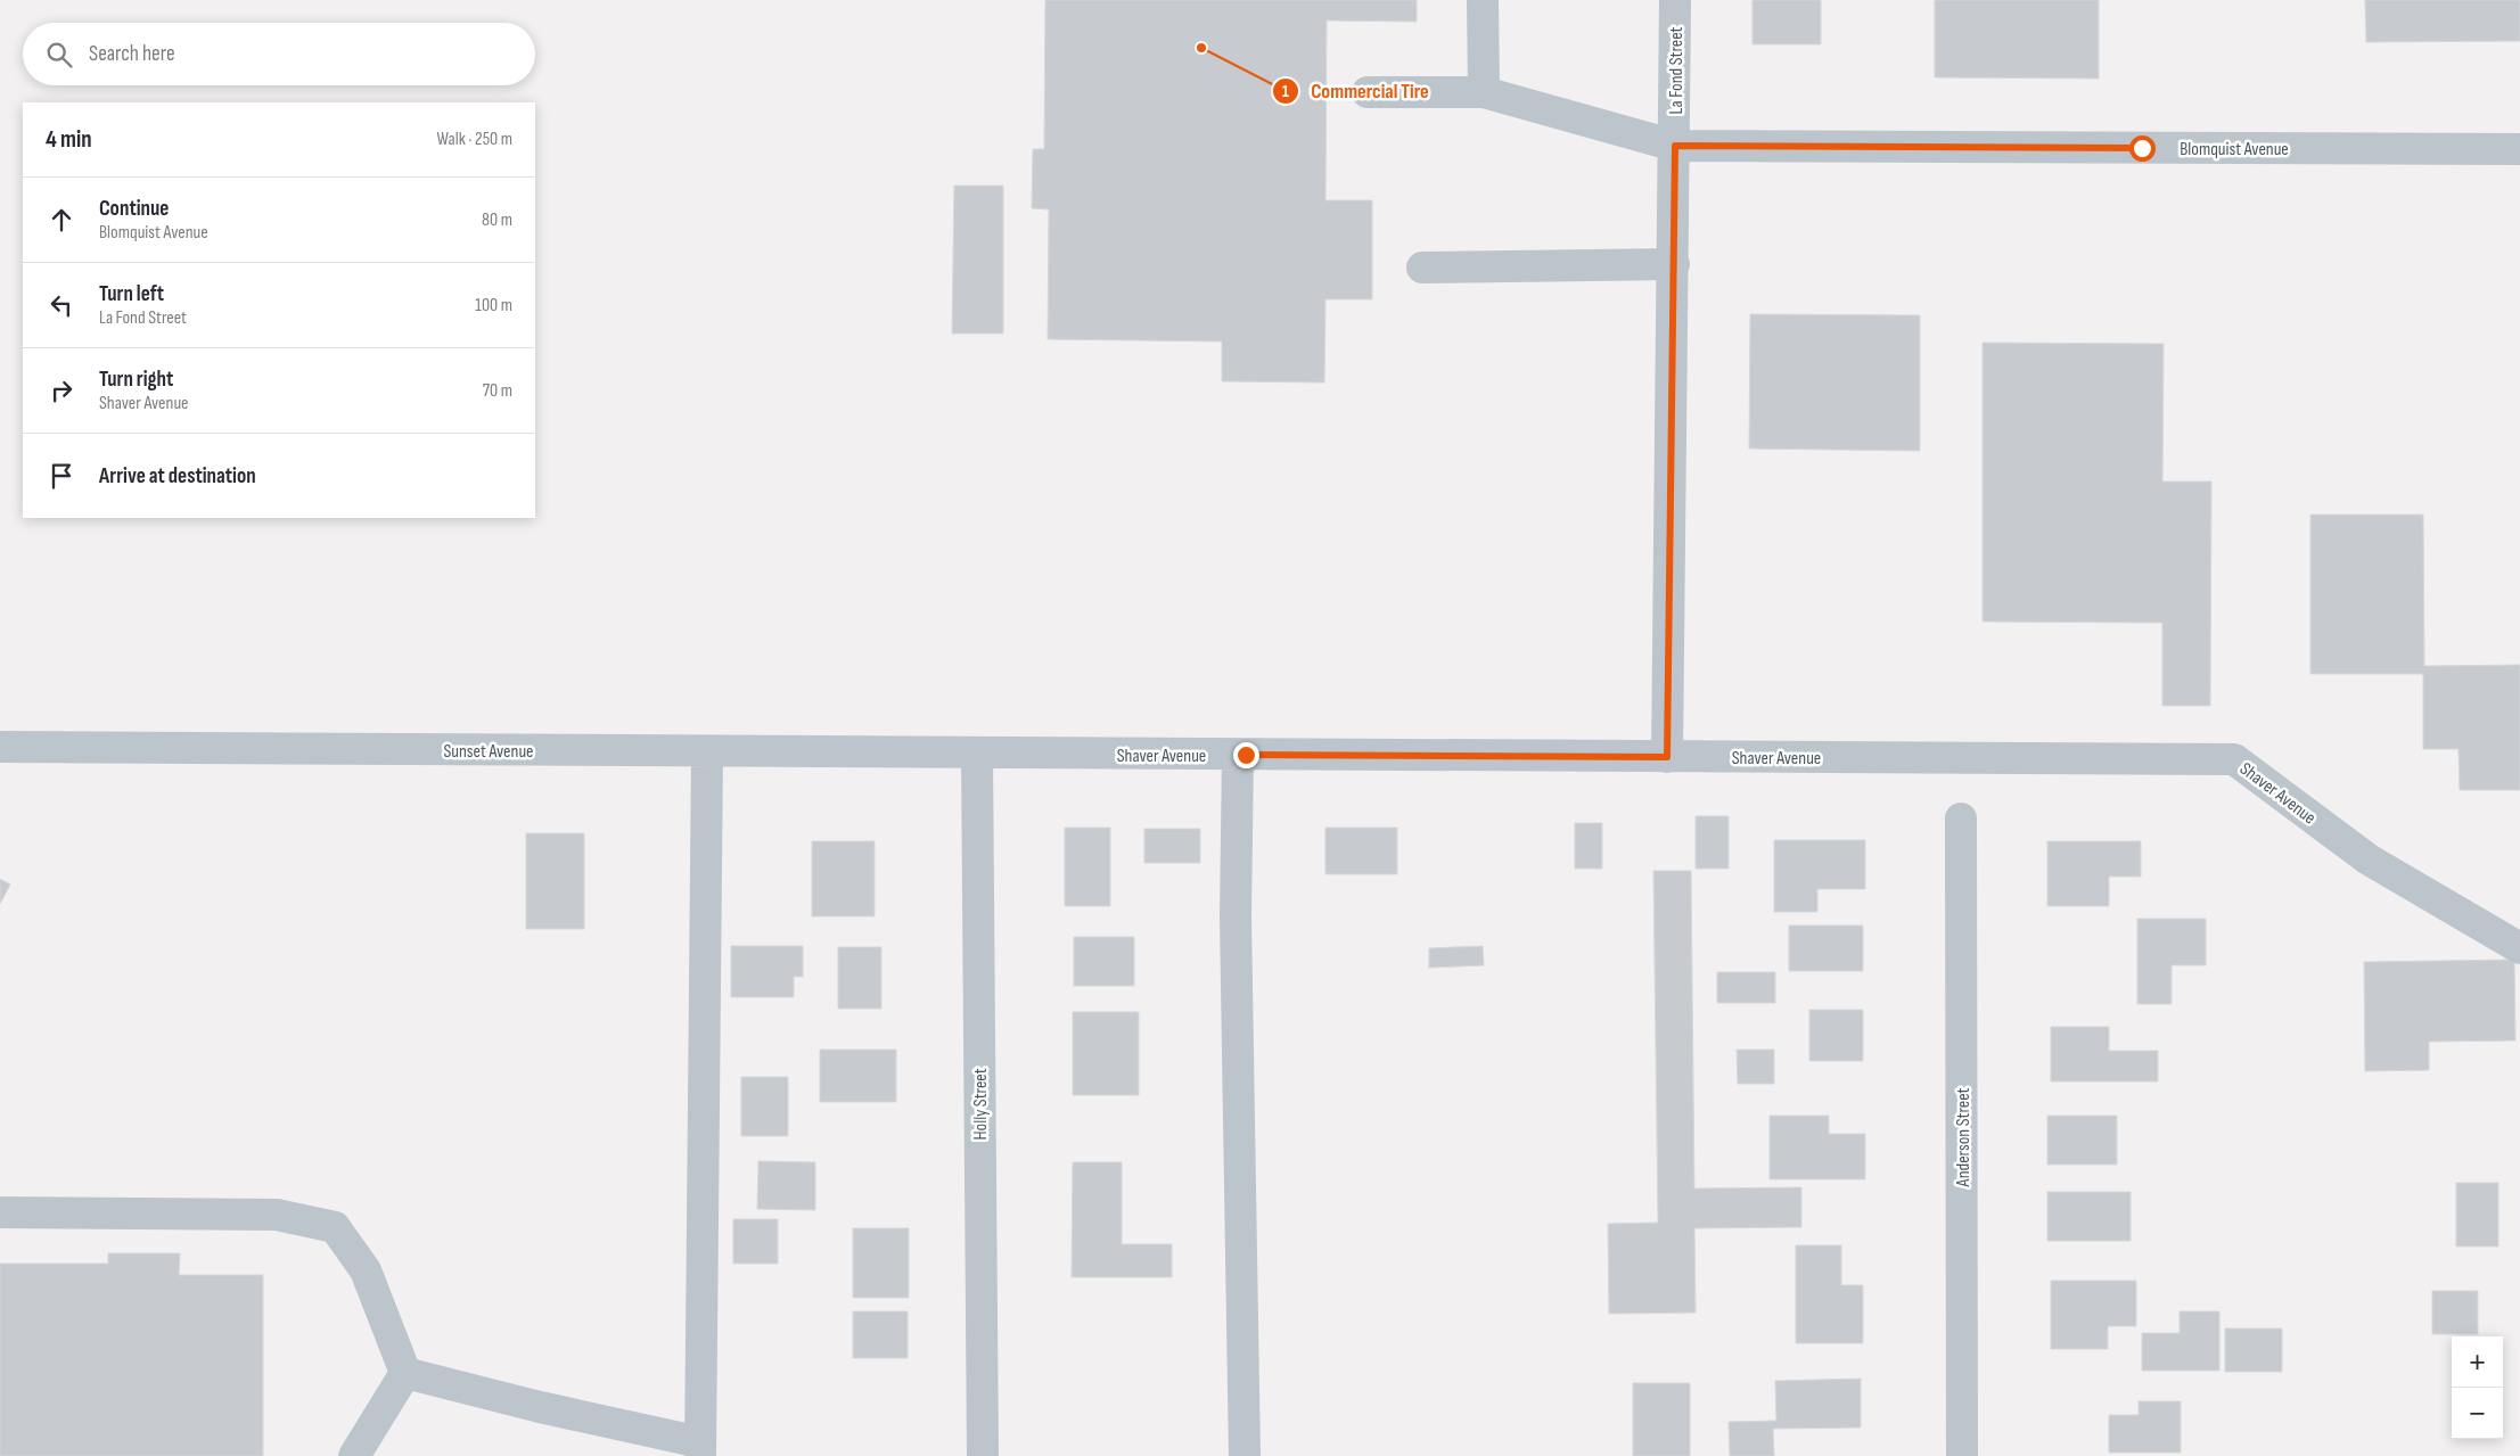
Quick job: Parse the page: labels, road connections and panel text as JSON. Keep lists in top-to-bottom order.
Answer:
{
  "streets": {
    "street": [
      "La Fond Street",
      "Blomquist Avenue",
      "Sunset Avenue",
      "Shaver Avenue",
      "Holly Street",
      "Anderson Street"
    ]
  },
  "crossings": [
    ["La Fond Street", "Blomquist Avenue"],
    ["La Fond Street", "Shaver Avenue"],
    ["Sunset Avenue", "Shaver Avenue"],
    ["Sunset Avenue", "Holly Street"],
    ["Shaver Avenue", "Holly Street"]
  ],
  "places": ["Commercial Tire"],
  "page": {
    "search": "Search here",
    "heading": ["4 min", "Walk · 250 m"],
    "list": [
      ["Continue", "Blomquist Avenue", "80 m"],
      ["Turn left", "La Fond Street", "100 m"],
      ["Turn right", "Shaver Avenue", "70 m"],
      "Arrive at destination"
    ],
    "map_buttons": ["+", "−"]
  }
}
